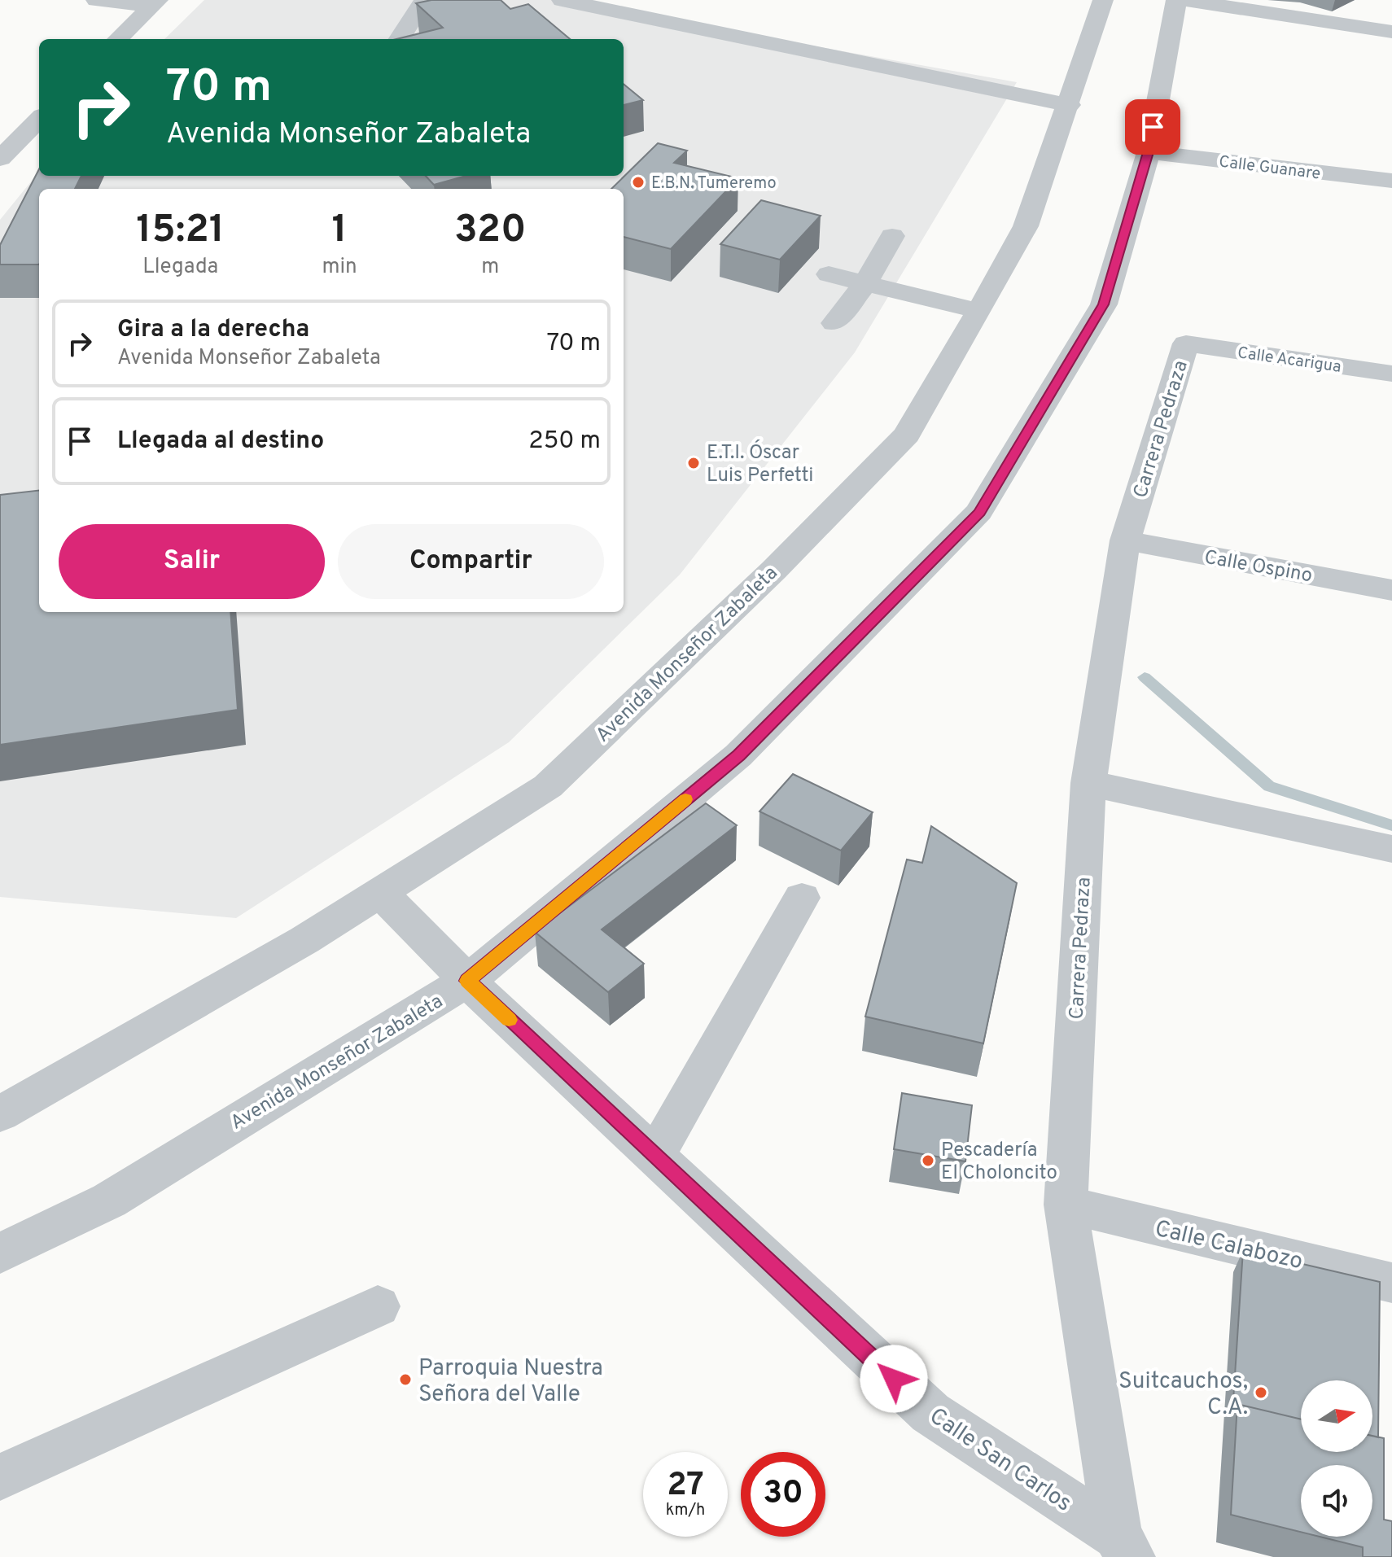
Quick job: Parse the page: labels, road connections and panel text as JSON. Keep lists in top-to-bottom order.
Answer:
{
  "streets": {
    "street": [
      "Calle Guanare",
      "Calle Acarigua",
      "Carrera Pedraza",
      "Calle Ospino",
      "Avenida Monseñor Zabaleta",
      "Calle Calabozo",
      "Calle San Carlos"
    ]
  },
  "crossings": [
    ["Calle Guanare", "Avenida Monseñor Zabaleta"],
    ["Calle Acarigua", "Carrera Pedraza"],
    ["Carrera Pedraza", "Calle Ospino"],
    ["Carrera Pedraza", "Calle Calabozo"],
    ["Carrera Pedraza", "Calle San Carlos"],
    ["Avenida Monseñor Zabaleta", "Calle San Carlos"]
  ],
  "places": [
    "E.B.N. Tumeremo",
    "E.T.I. Óscar Luis Perfetti",
    "Pescadería El Choloncito",
    "Parroquia Nuestra Señora del Valle",
    "Suitcauchos, C.A."
  ],
  "north": "right",
  "page": {
    "turn": ["70 m", "Avenida Monseñor Zabaleta"],
    "eta": [
      "15:21",
      "Llegada",
      "1",
      "min",
      "320",
      "m"
    ],
    "list": [
      {
        "name": "Gira a la derecha",
        "note": "Avenida Monseñor Zabaleta",
        "value": "70 m"
      },
      {
        "name": "Llegada al destino",
        "value": "250 m"
      }
    ],
    "buttons": ["Salir", "Compartir"],
    "speed": "27 km/h",
    "limit": "30"
  }
}
